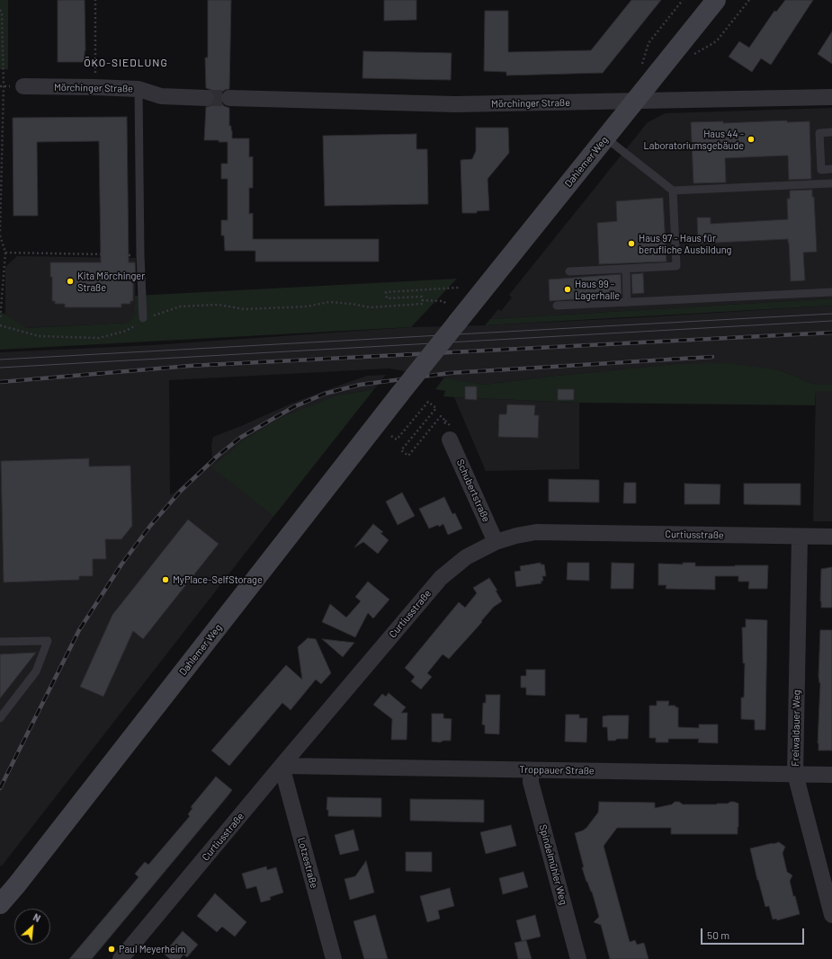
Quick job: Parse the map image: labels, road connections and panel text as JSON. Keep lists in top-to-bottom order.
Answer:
{
  "streets": {
    "main road": ["Dahlemer Weg"],
    "street": [
      "Mörchinger Straße",
      "Schubertstraße",
      "Curtiusstraße",
      "Freiwaldauer Weg",
      "Troppauer Straße",
      "Lotzestraße",
      "Spindelmühler Weg"
    ]
  },
  "crossings": [
    ["Mörchinger Straße", "Dahlemer Weg"],
    ["Schubertstraße", "Curtiusstraße"],
    ["Curtiusstraße", "Freiwaldauer Weg"],
    ["Curtiusstraße", "Troppauer Straße"],
    ["Curtiusstraße", "Lotzestraße"],
    ["Freiwaldauer Weg", "Troppauer Straße"],
    ["Troppauer Straße", "Lotzestraße"],
    ["Troppauer Straße", "Spindelmühler Weg"]
  ],
  "districts": ["ÖKO-SIEDLUNG"],
  "places": [
    "Haus 44 - Laboratoriumsgebäude",
    "Haus 97 - Haus für berufliche Ausbildung",
    "Kita Mörchinger Straße",
    "Haus 99 - Lagerhalle",
    "MyPlace-SelfStorage",
    "Paul Meyerheim"
  ],
  "scale_bar": "50 m",
  "north": "top right"
}
